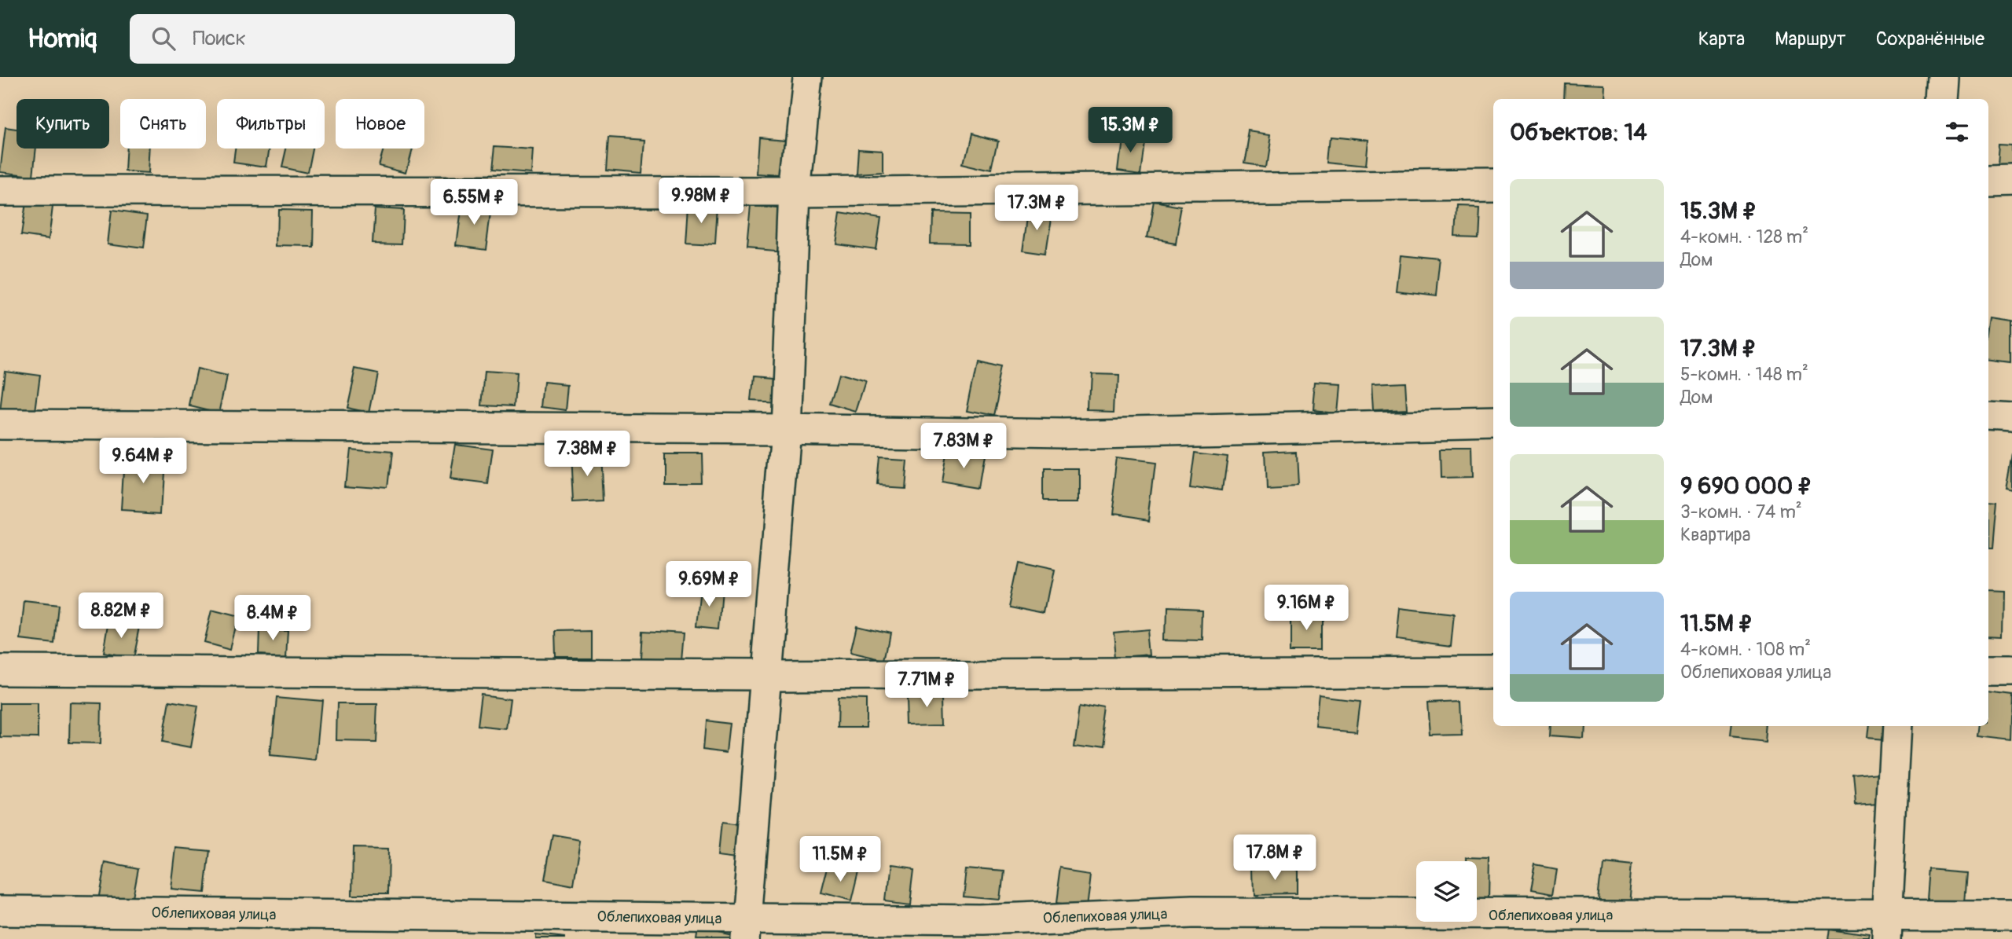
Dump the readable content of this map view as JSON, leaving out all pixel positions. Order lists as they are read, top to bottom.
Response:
{
  "streets": {
    "street": ["Облепиховая улица"]
  },
  "page": {
    "header": "Homiq",
    "search": "Поиск",
    "nav": ["Карта", "Маршрут", "Сохранённые"],
    "chip": [
      "Купить",
      "Снять",
      "Фильтры",
      "Новое"
    ],
    "heading": "Объектов: 14",
    "price": [
      "15.3M ₽",
      "9.98M ₽",
      "6.55M ₽",
      "17.3M ₽",
      "7.83M ₽",
      "7.38M ₽",
      "9.64M ₽",
      "9.69M ₽",
      "9.16M ₽",
      "8.82M ₽",
      "8.4M ₽",
      "7.71M ₽",
      "17.8M ₽",
      "11.5M ₽"
    ],
    "list": [
      {
        "name": "15.3M ₽",
        "note": "4-комн. · 128 m² · Дом"
      },
      {
        "name": "17.3M ₽",
        "note": "5-комн. · 148 m² · Дом"
      },
      {
        "name": "9 690 000 ₽",
        "note": "3-комн. · 74 m² · Квартира"
      },
      {
        "name": "11.5M ₽",
        "note": "4-комн. · 108 m² · Облепиховая улица"
      }
    ]
  }
}
